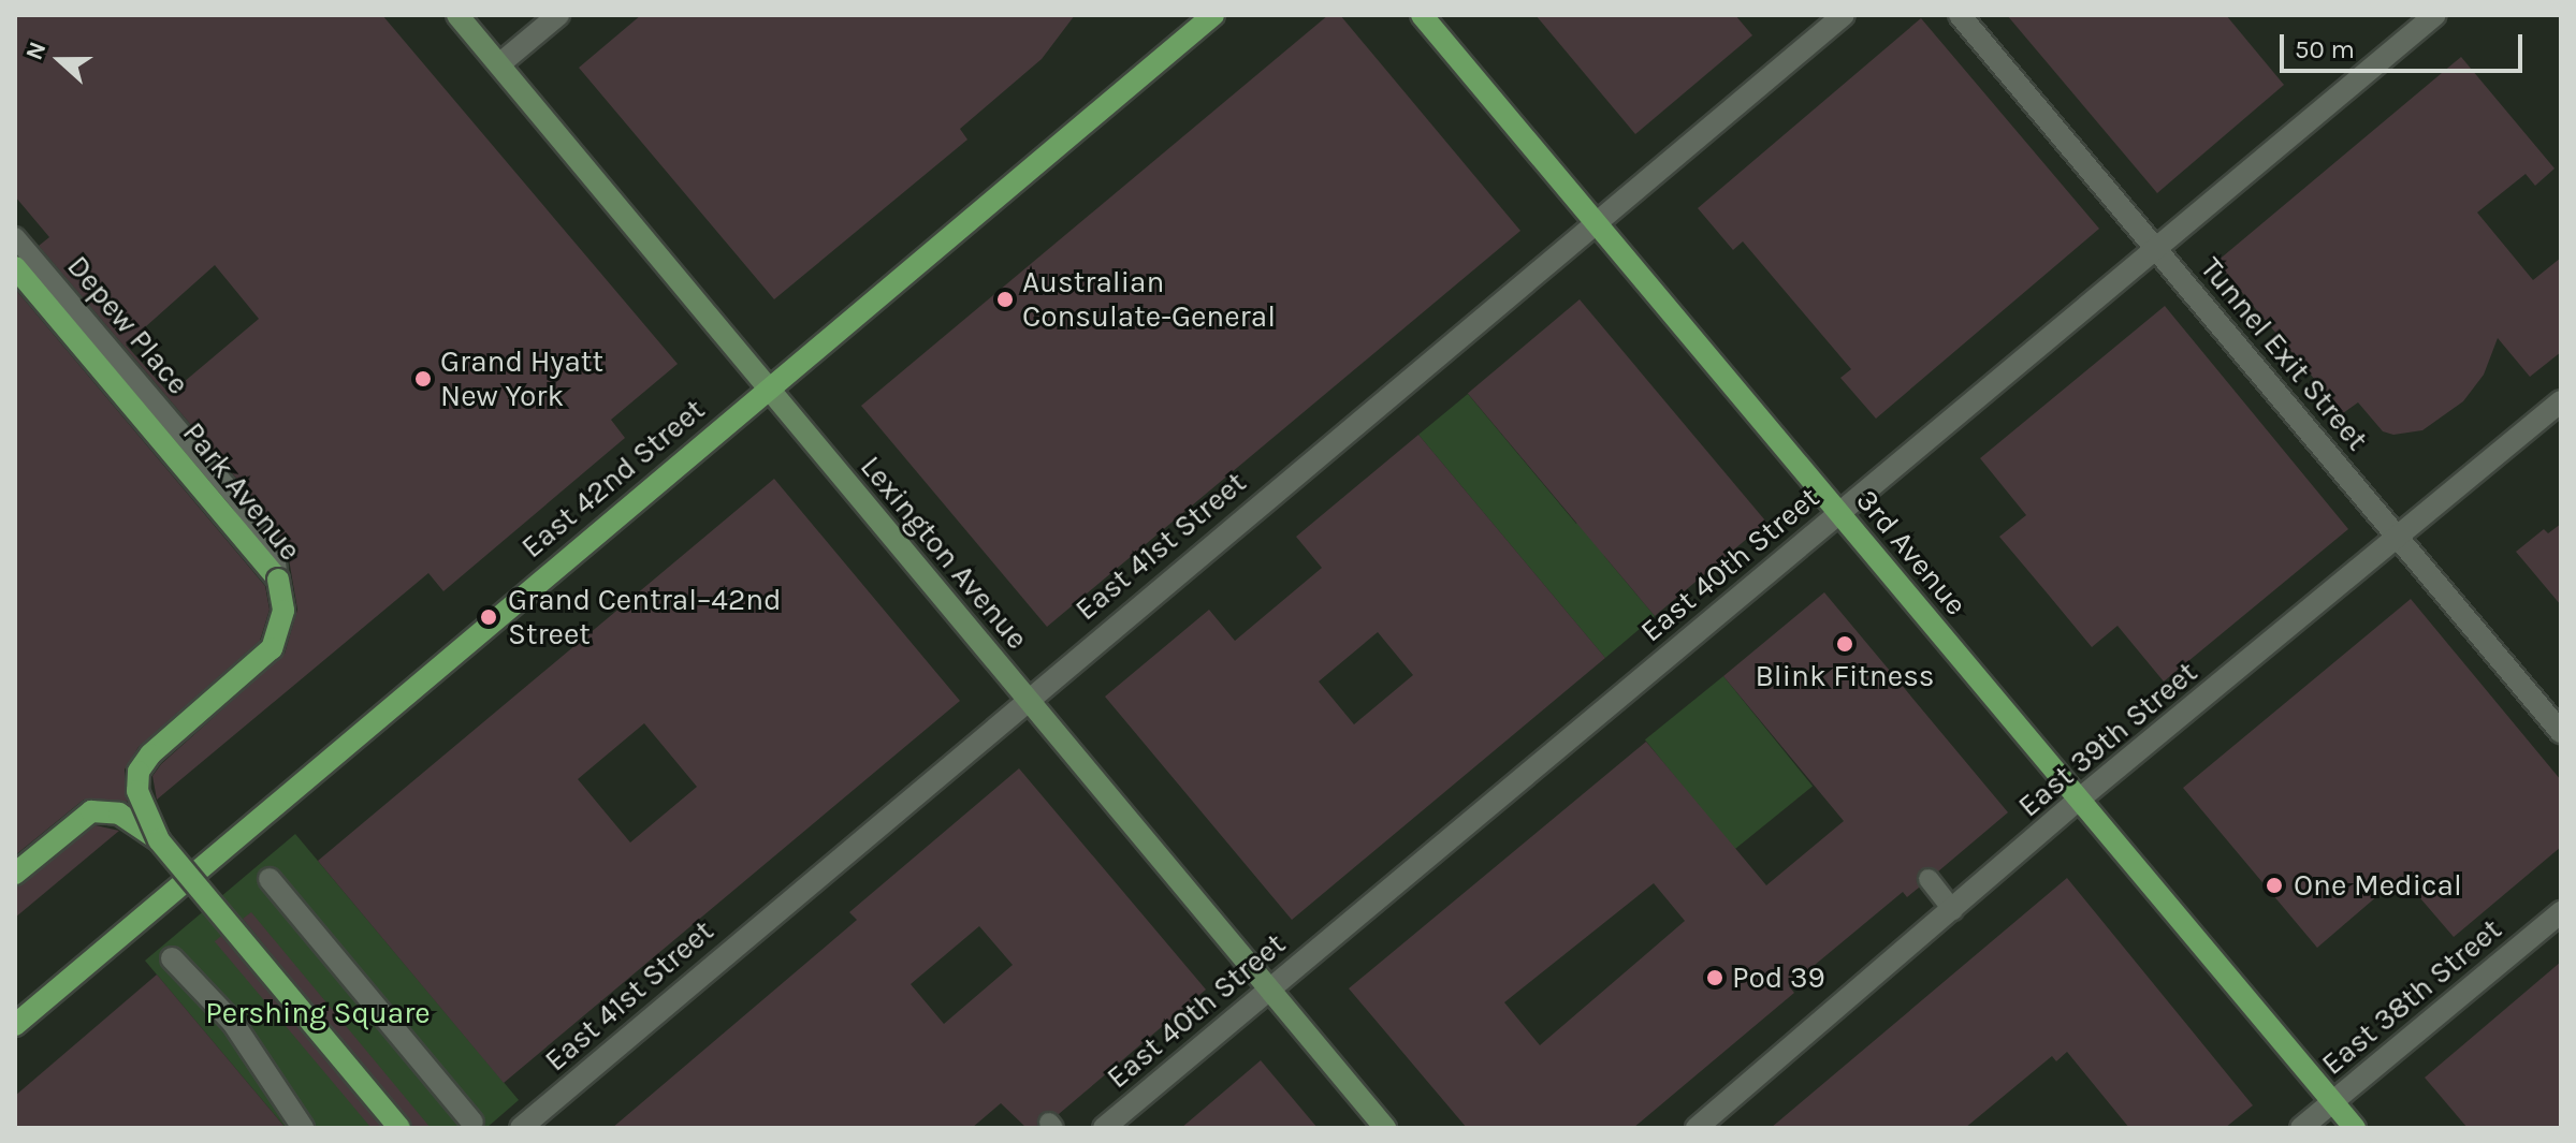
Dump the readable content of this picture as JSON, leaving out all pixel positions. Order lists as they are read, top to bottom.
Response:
{
  "streets": {
    "main road": [
      "East 42nd Street",
      "Park Avenue",
      "Lexington Avenue",
      "3rd Avenue"
    ],
    "street": [
      "Tunnel Exit Street",
      "East 41st Street",
      "East 40th Street",
      "East 39th Street",
      "East 38th Street"
    ],
    "lane": ["Depew Place"]
  },
  "crossings": [
    ["Depew Place", "Park Avenue"],
    ["Tunnel Exit Street", "East 40th Street"],
    ["Tunnel Exit Street", "East 39th Street"],
    ["East 42nd Street", "Lexington Avenue"],
    ["East 41st Street", "Lexington Avenue"],
    ["East 41st Street", "3rd Avenue"],
    ["Lexington Avenue", "East 40th Street"],
    ["3rd Avenue", "East 40th Street"],
    ["3rd Avenue", "East 39th Street"],
    ["3rd Avenue", "East 38th Street"]
  ],
  "parks": ["Pershing Square"],
  "places": [
    "Australian Consulate-General",
    "Grand Hyatt New York",
    "Grand Central–42nd Street",
    "Blink Fitness",
    "One Medical",
    "Pod 39"
  ],
  "scale_bar": "50 m",
  "north": "left"
}
